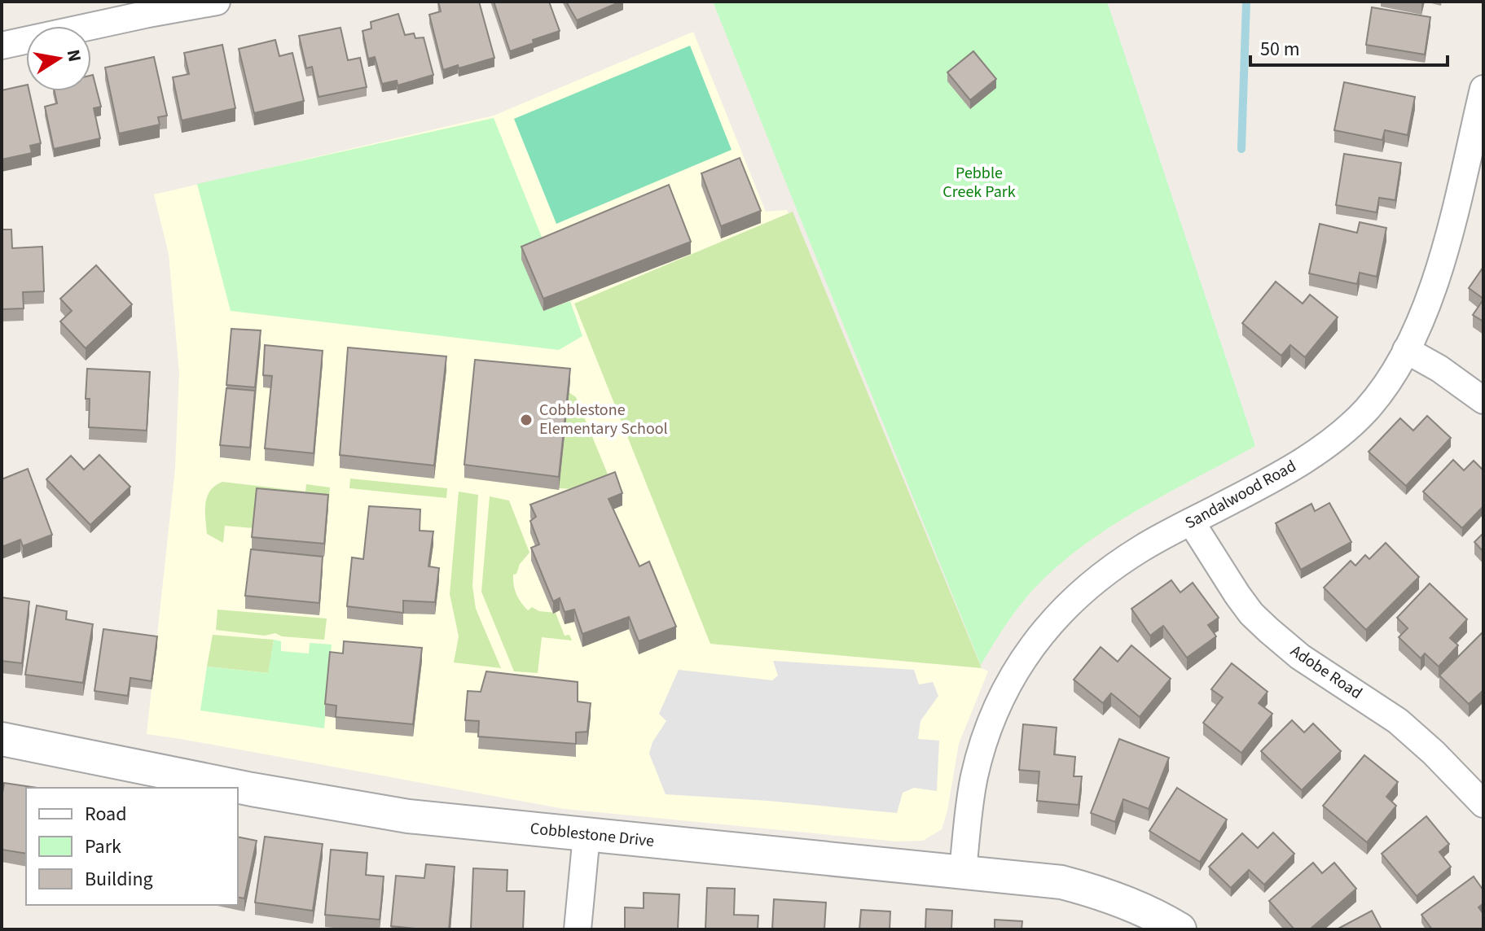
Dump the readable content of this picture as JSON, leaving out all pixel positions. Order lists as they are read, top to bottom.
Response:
{
  "streets": {
    "street": ["Sandalwood Road", "Adobe Road", "Cobblestone Drive"]
  },
  "crossings": [
    ["Sandalwood Road", "Adobe Road"],
    ["Sandalwood Road", "Cobblestone Drive"]
  ],
  "parks": ["Pebble Creek Park"],
  "places": ["Cobblestone Elementary School"],
  "legend": ["Road", "Park", "Building"],
  "scale_bar": "50 m",
  "north": "right"
}
